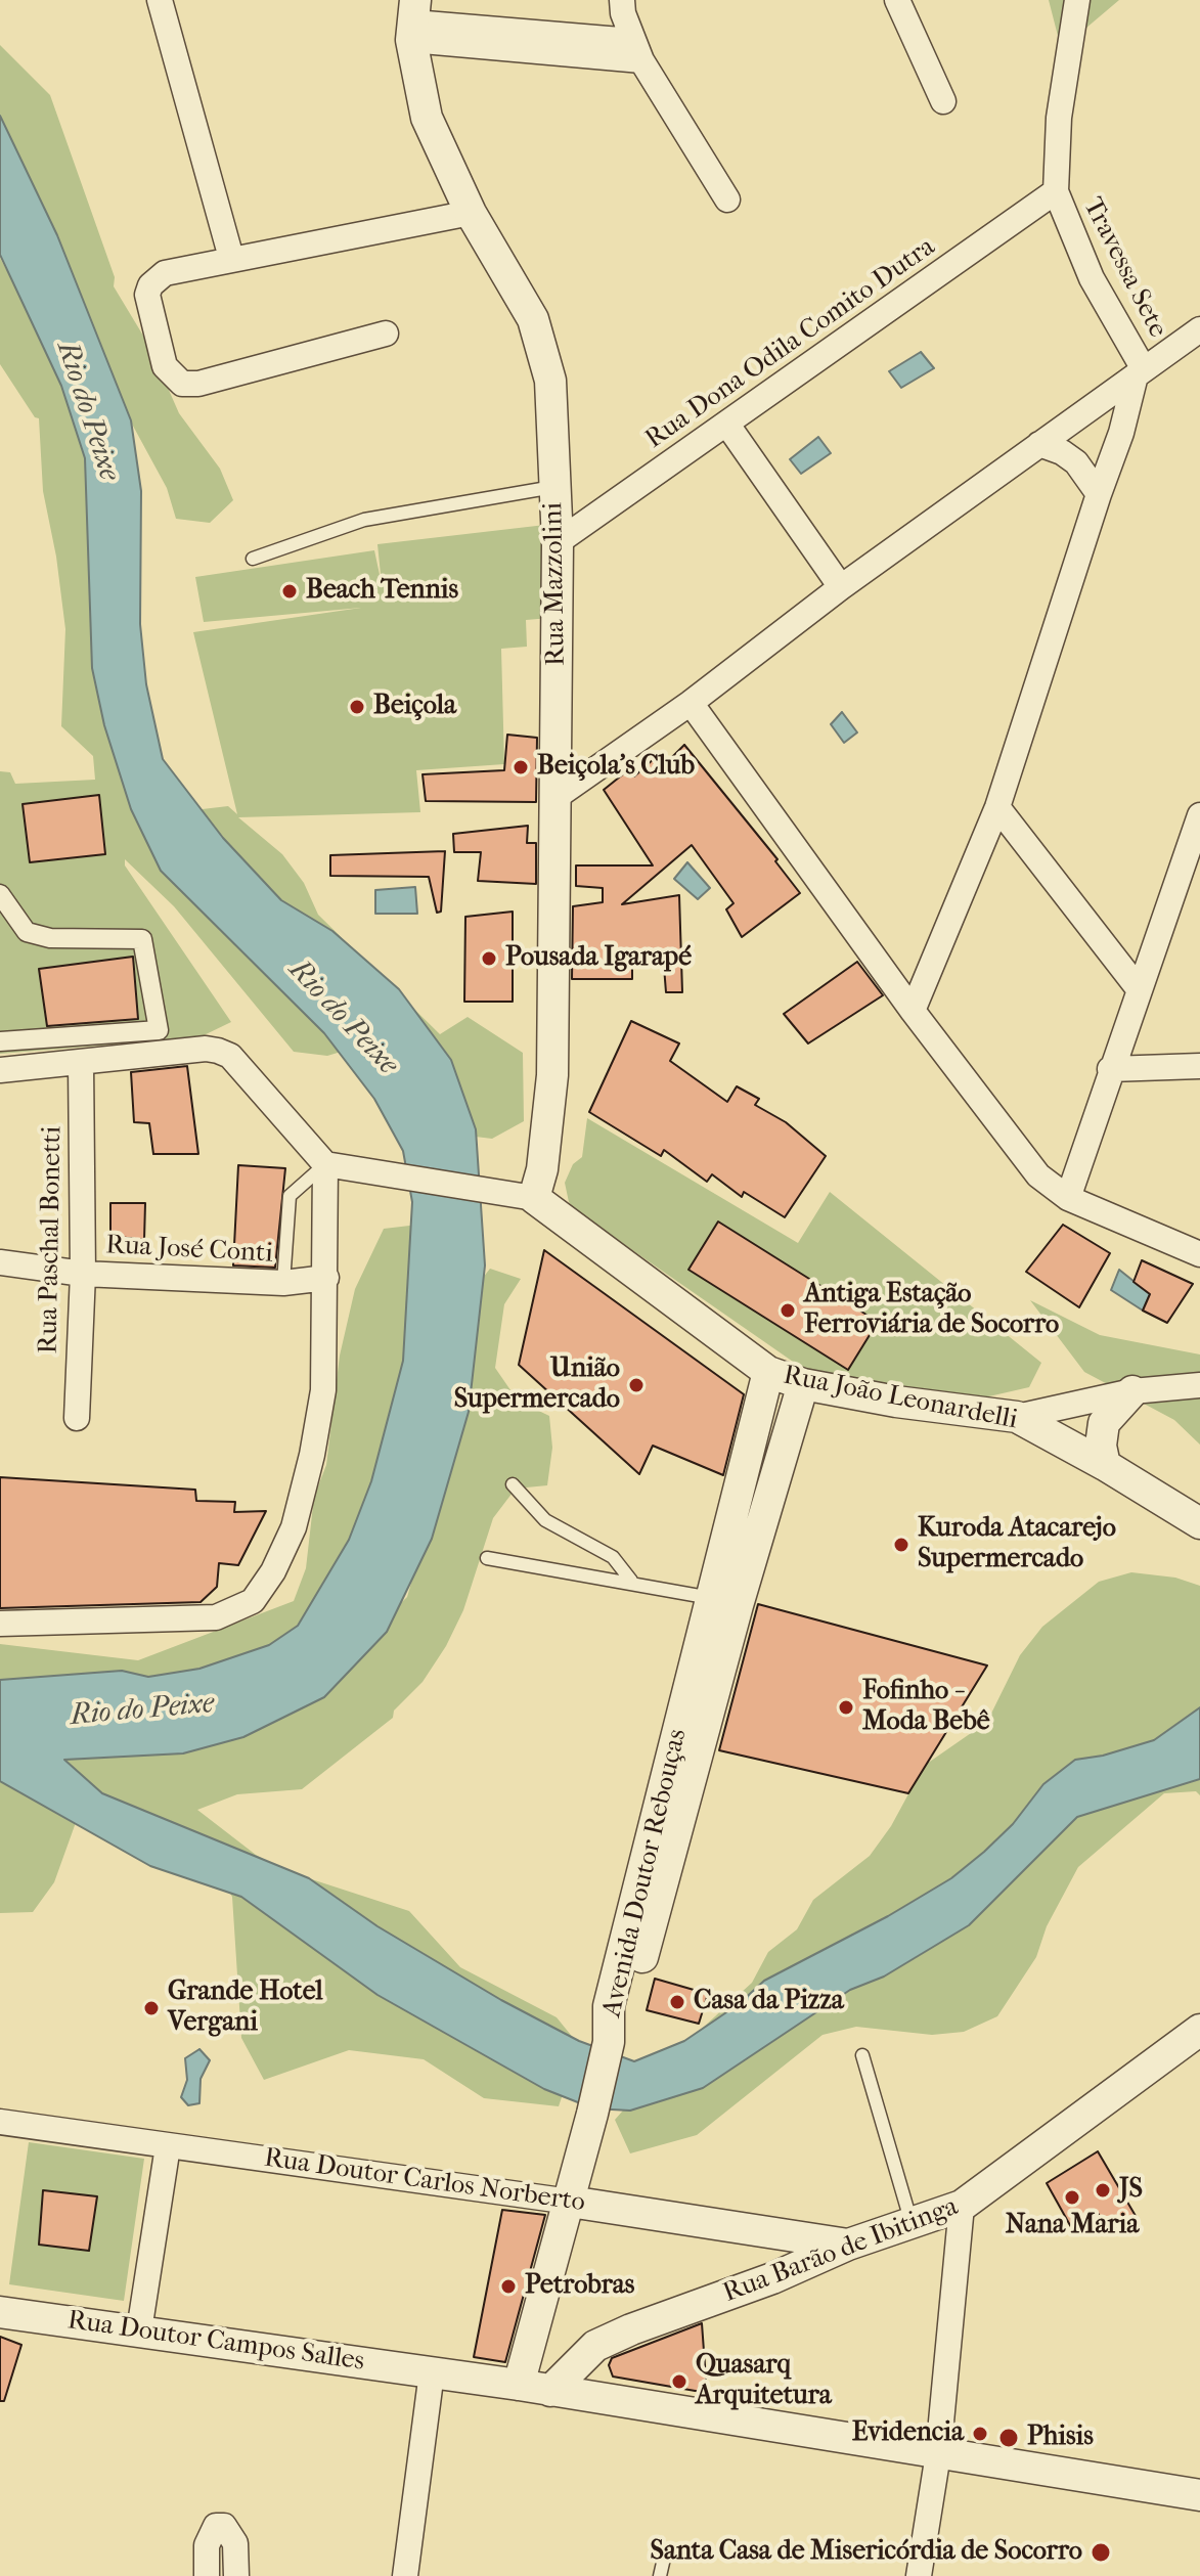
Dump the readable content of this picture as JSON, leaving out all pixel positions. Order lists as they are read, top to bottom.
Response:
{
  "streets": {
    "street": [
      "Travessa Sete",
      "Rua Dona Odila Comito Dutra",
      "Rua Mazzolini",
      "Rua Paschal Bonetti",
      "Rua José Conti",
      "Rua João Leonardelli",
      "Avenida Doutor Rebouças",
      "Rua Doutor Carlos Norberto",
      "Rua Barão de Ibitinga",
      "Rua Doutor Campos Salles"
    ]
  },
  "crossings": [
    ["Travessa Sete", "Rua Dona Odila Comito Dutra"],
    ["Rua Dona Odila Comito Dutra", "Rua Mazzolini"],
    ["Rua Mazzolini", "Rua João Leonardelli"],
    ["Rua Paschal Bonetti", "Rua José Conti"],
    ["Rua João Leonardelli", "Avenida Doutor Rebouças"],
    ["Avenida Doutor Rebouças", "Rua Doutor Carlos Norberto"],
    ["Rua Doutor Carlos Norberto", "Rua Barão de Ibitinga"]
  ],
  "water": ["Rio do Peixe"],
  "places": [
    "Beach Tennis",
    "Beiçola",
    "Beiçola's Club",
    "Pousada Igarapé",
    "Antiga Estação Ferroviária de Socorro",
    "União Supermercado",
    "Kuroda Atacarejo Supermercado",
    "Fofinho - Moda Bebê",
    "Casa da Pizza",
    "Grande Hotel Vergani",
    "JS",
    "Nana Maria",
    "Petrobras",
    "Quasarq Arquitetura",
    "Evidencia",
    "Phisis",
    "Santa Casa de Misericórdia de Socorro"
  ]
}
